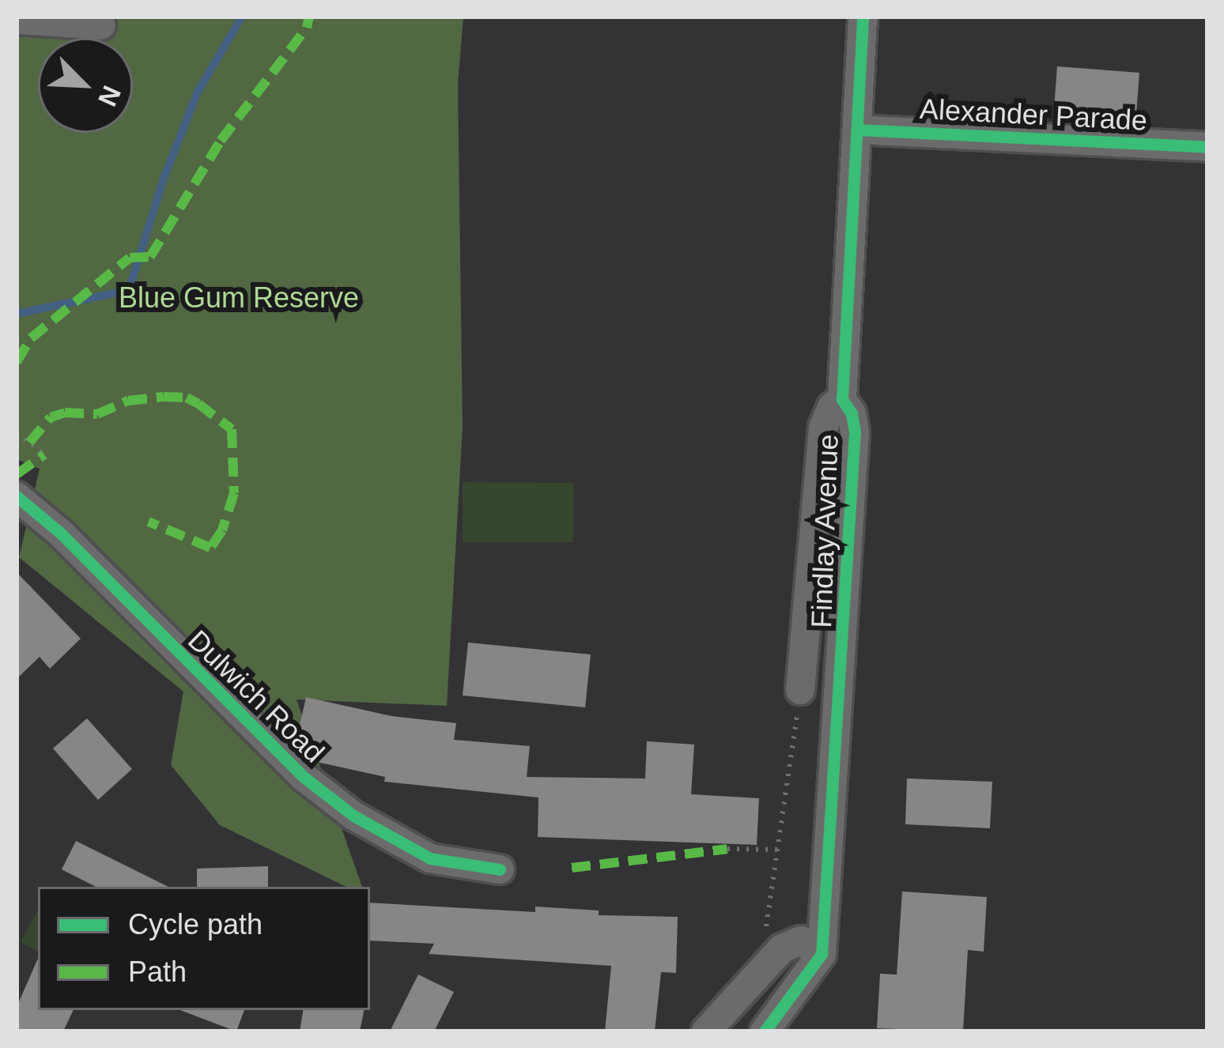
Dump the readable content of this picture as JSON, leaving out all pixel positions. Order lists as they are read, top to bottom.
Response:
{
  "streets": {
    "street": ["Alexander Parade", "Findlay Avenue", "Dulwich Road"]
  },
  "crossings": [
    ["Alexander Parade", "Findlay Avenue"]
  ],
  "parks": ["Blue Gum Reserve"],
  "legend": ["Cycle path", "Path"],
  "north": "bottom right"
}
